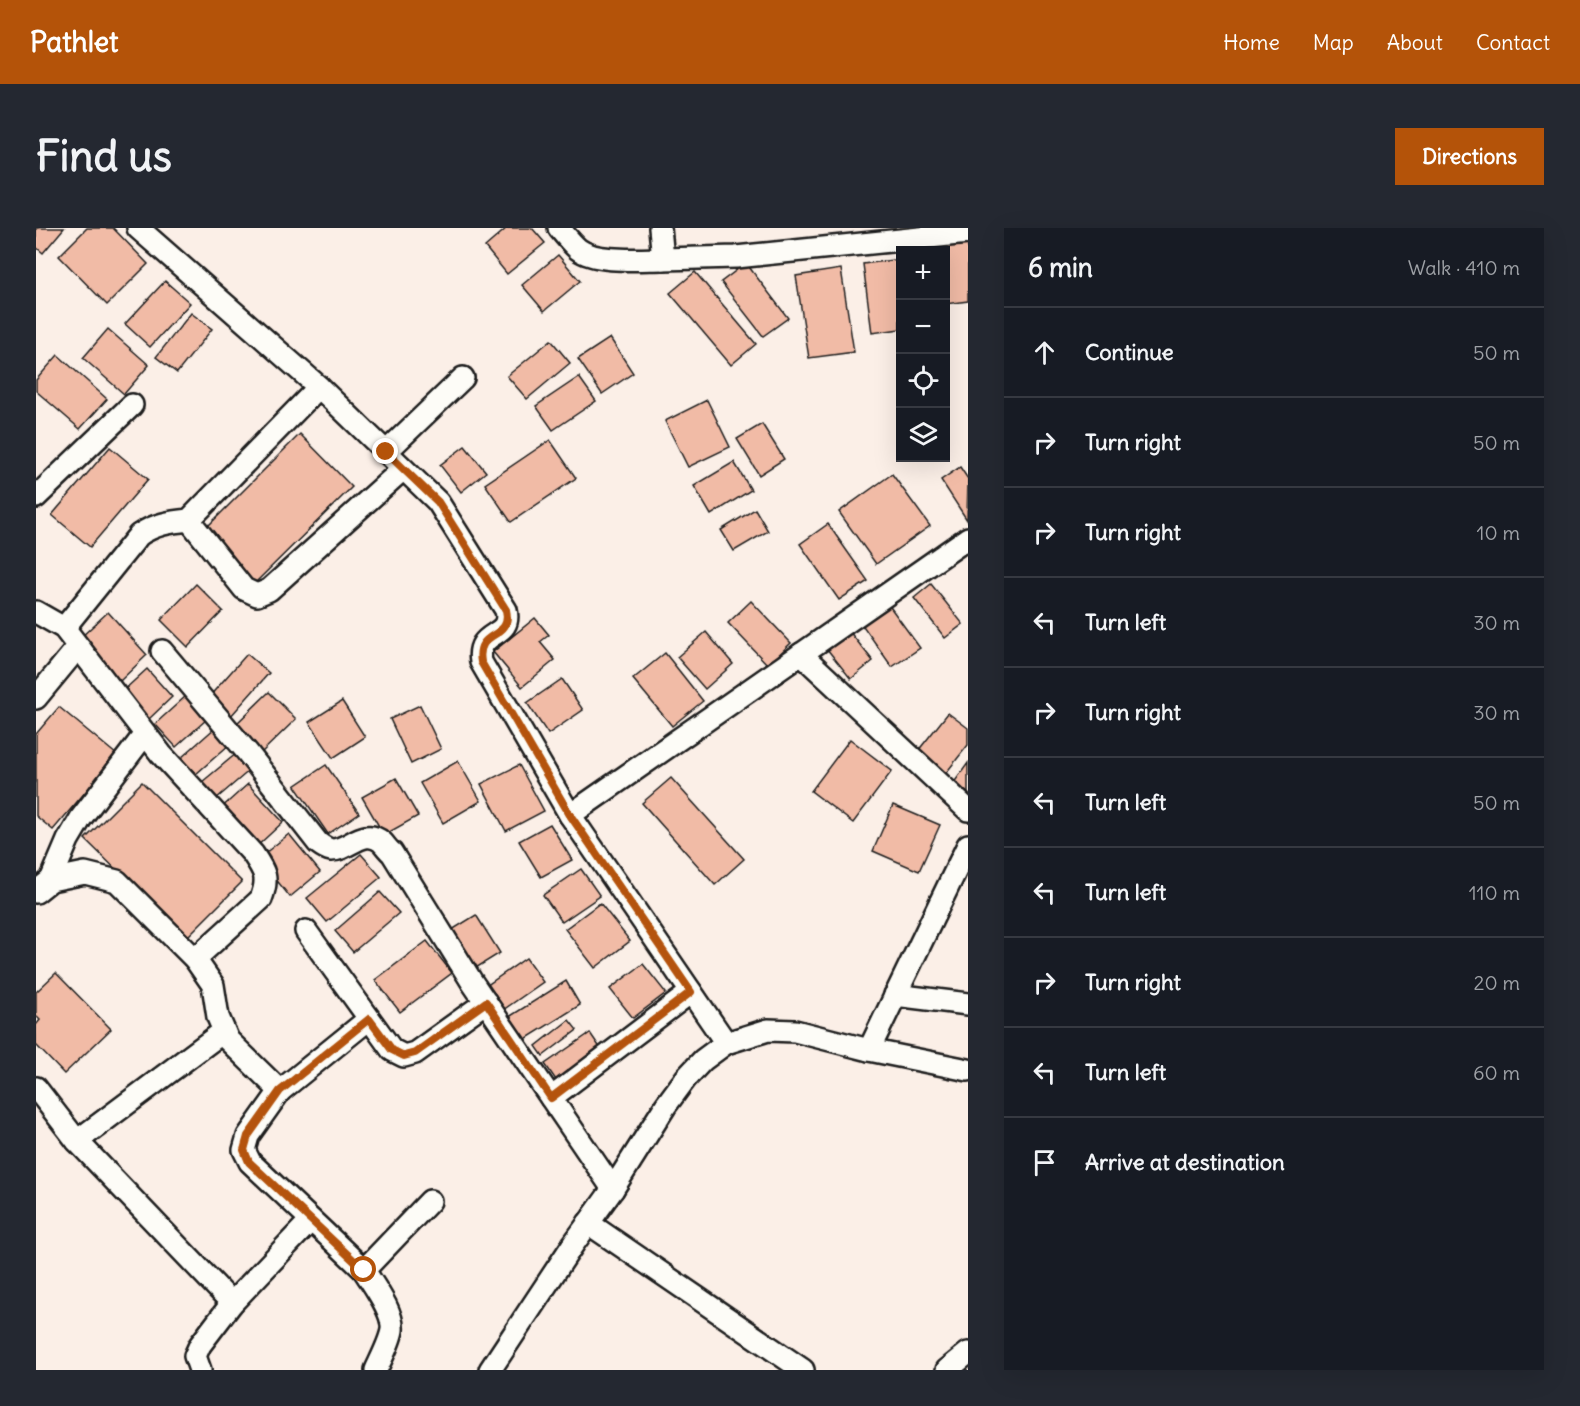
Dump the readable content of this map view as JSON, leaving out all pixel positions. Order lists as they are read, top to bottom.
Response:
{
  "page": {
    "header": "Pathlet",
    "nav": [
      "Home",
      "Map",
      "About",
      "Contact"
    ],
    "buttons": "Directions",
    "title": "Find us",
    "heading": ["6 min", "Walk · 410 m"],
    "map_buttons": ["+", "−"],
    "list": [
      ["Continue", "50 m"],
      ["Turn right", "50 m"],
      ["Turn right", "10 m"],
      ["Turn left", "30 m"],
      ["Turn right", "30 m"],
      ["Turn left", "50 m"],
      ["Turn left", "110 m"],
      ["Turn right", "20 m"],
      ["Turn left", "60 m"],
      "Arrive at destination"
    ]
  }
}
